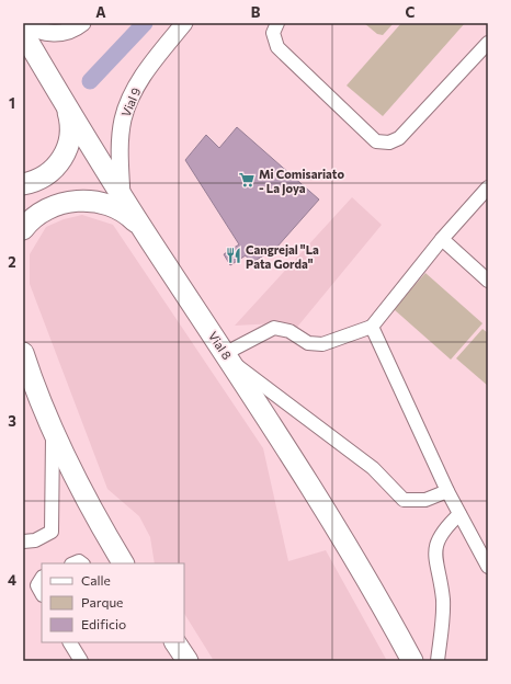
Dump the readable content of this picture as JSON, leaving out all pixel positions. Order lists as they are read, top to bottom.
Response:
{
  "streets": {
    "main road": ["Vial 8"],
    "street": ["Vial 9"]
  },
  "crossings": [
    ["Vial 9", "Vial 8"]
  ],
  "places": {
    "supermarket": ["Mi Comisariato - La Joya"],
    "restaurant": ["Cangrejal \"La Pata Gorda\""]
  },
  "legend": ["Calle", "Parque", "Edificio"],
  "grid": {
    "columns": ["A", "B", "C"],
    "rows": [
      "1",
      "2",
      "3",
      "4"
    ]
  }
}
